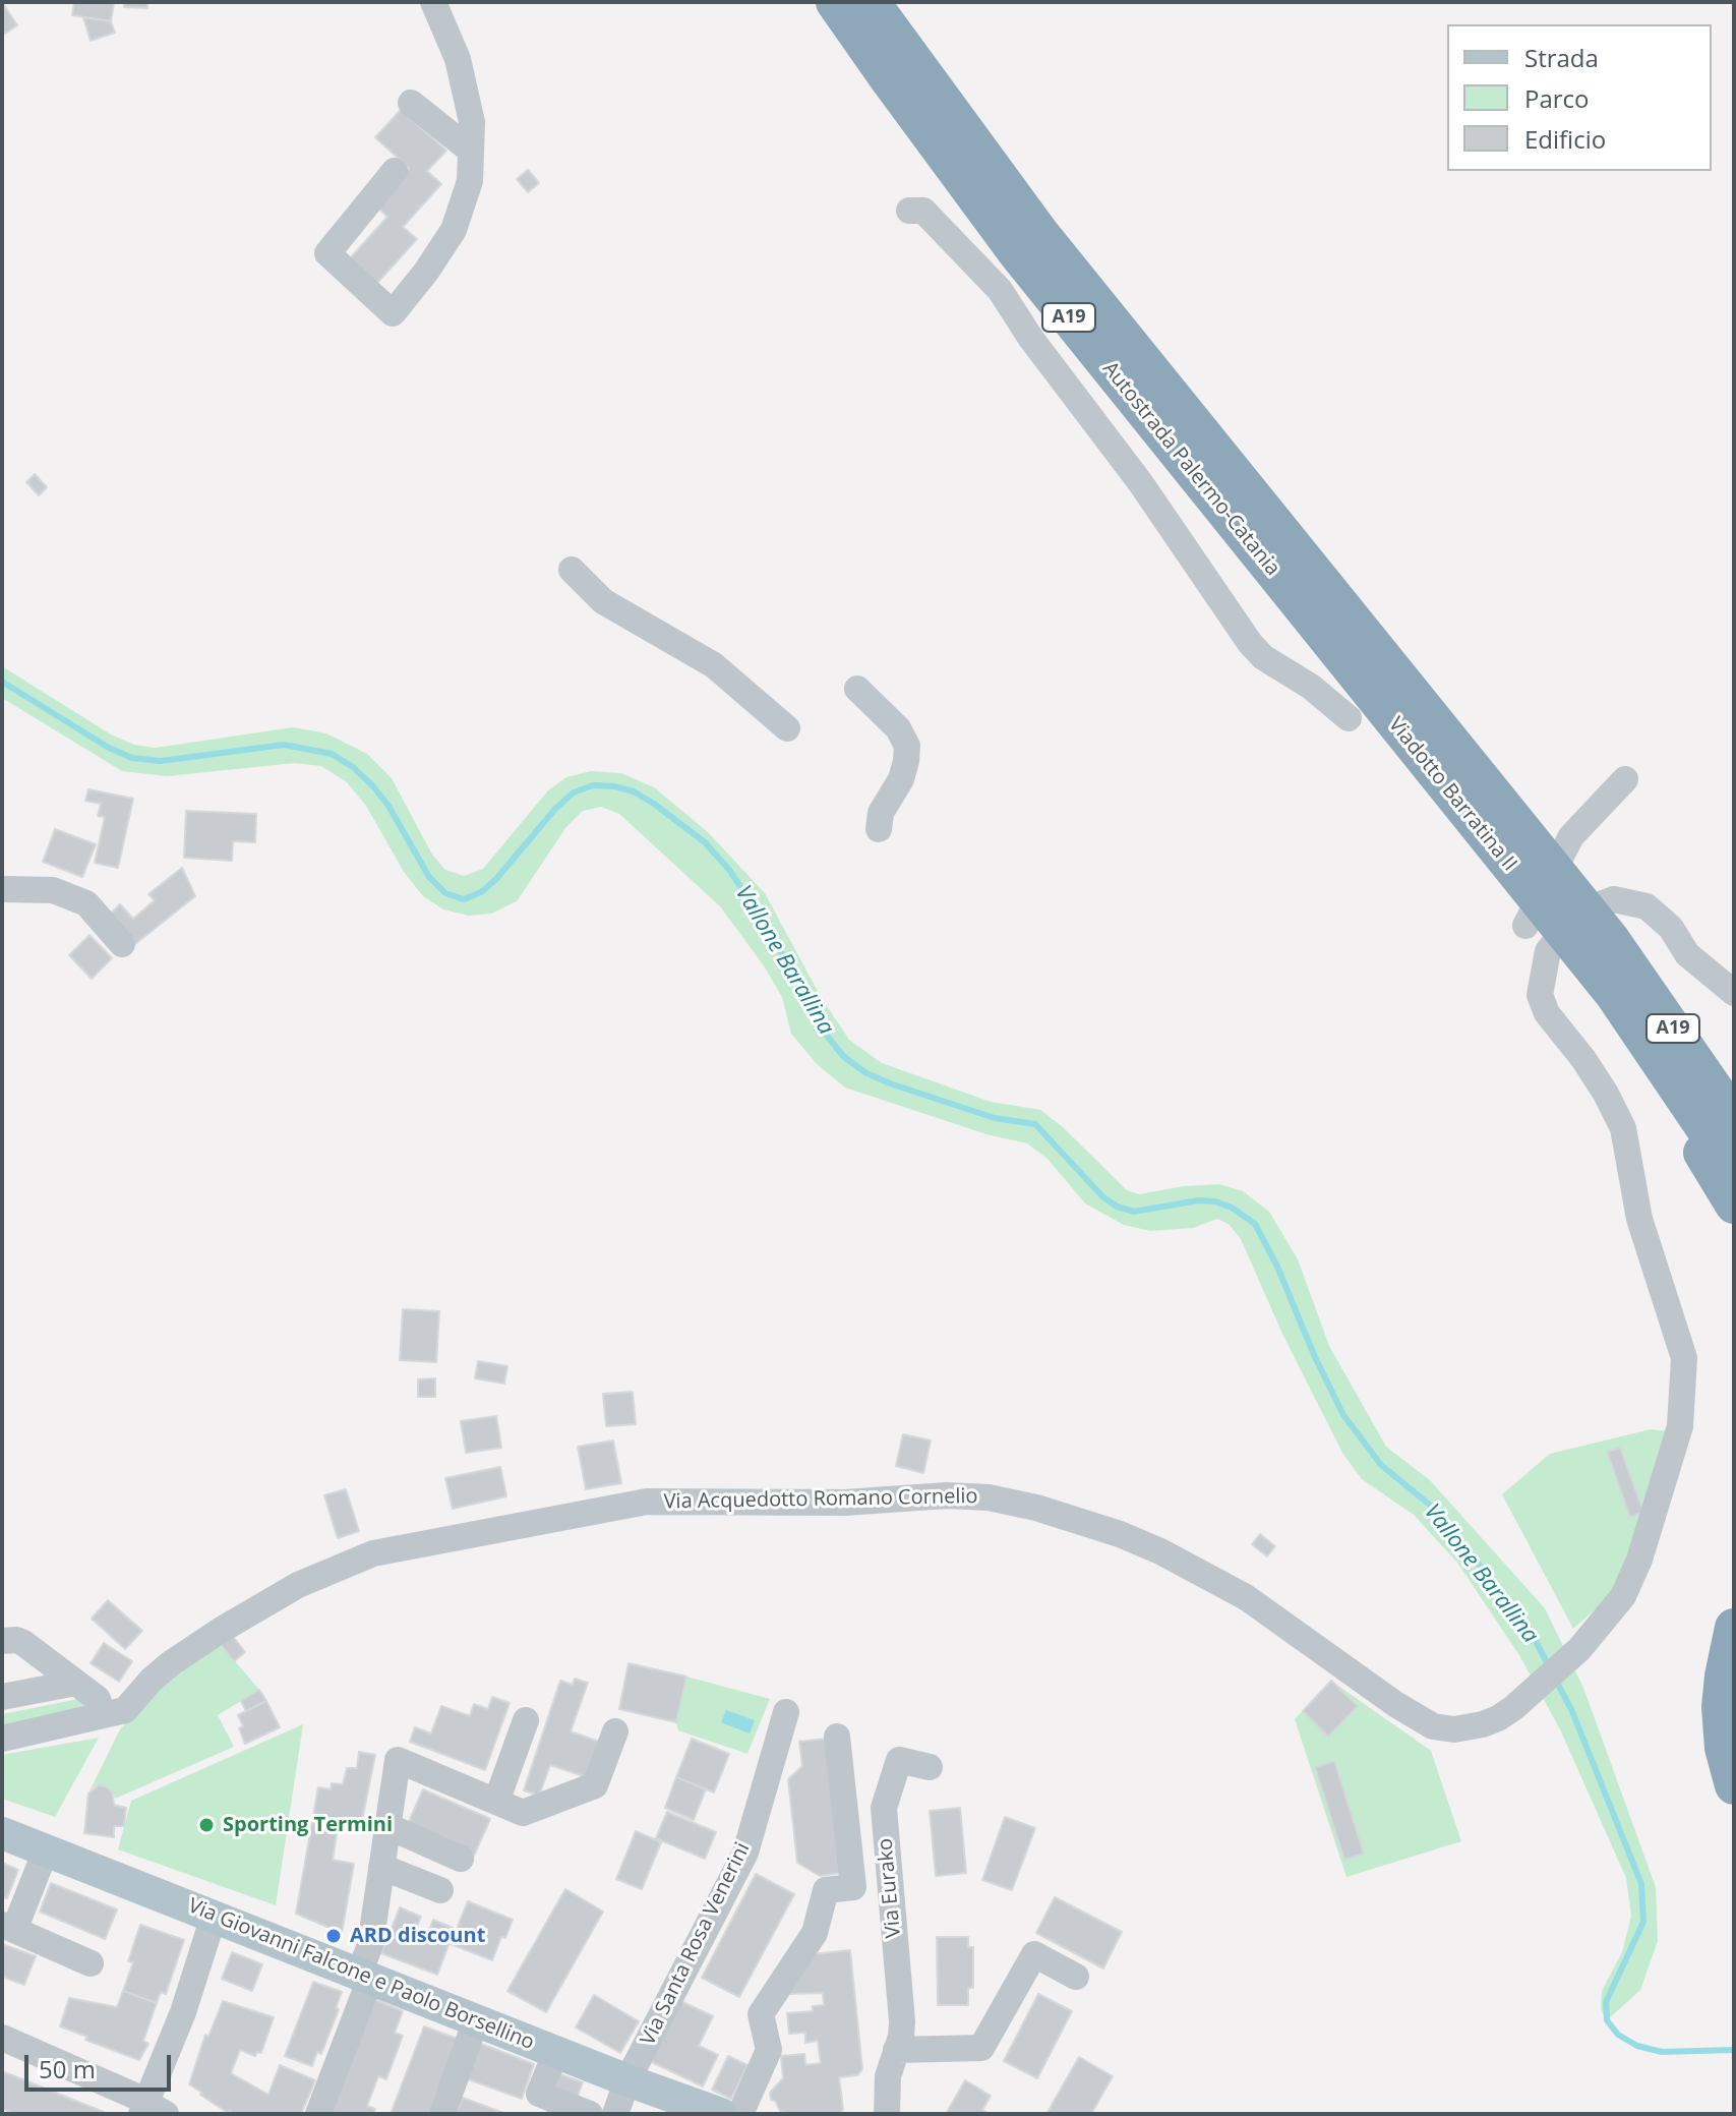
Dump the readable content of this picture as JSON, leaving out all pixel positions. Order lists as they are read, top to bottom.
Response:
{
  "streets": {
    "highway": ["A19", "Autostrada Palermo-Catania", "Viadotto Barratina II"],
    "main road": ["Via Giovanni Falcone e Paolo Borsellino"],
    "street": ["Via Acquedotto Romano Cornelio", "Via Eurako", "Via Santa Rosa Venerini"]
  },
  "crossings": [
    ["A19", "Viadotto Barratina II"],
    ["Autostrada Palermo-Catania", "Viadotto Barratina II"],
    ["Via Santa Rosa Venerini", "Via Giovanni Falcone e Paolo Borsellino"]
  ],
  "water": ["Vallone Barallina"],
  "places": ["Sporting Termini", "ARD discount"],
  "legend": ["Strada", "Parco", "Edificio"],
  "scale_bar": "50 m"
}
